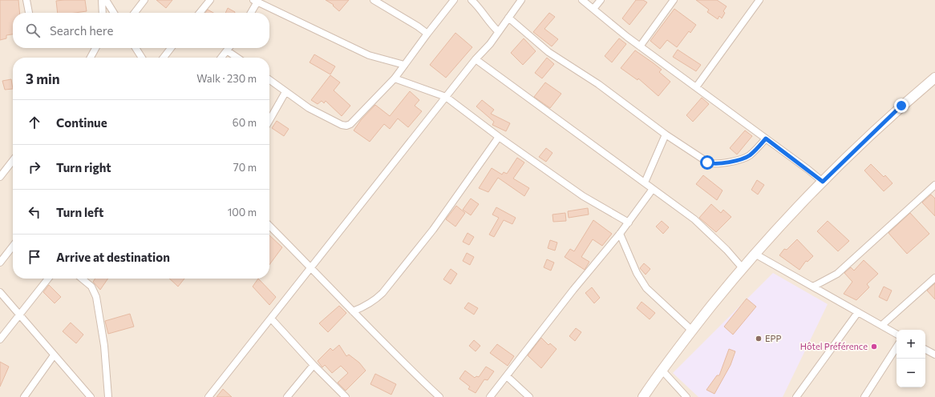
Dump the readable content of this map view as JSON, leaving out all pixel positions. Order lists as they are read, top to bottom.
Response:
{
  "places": ["EPP", "Hôtel Préférence"],
  "page": {
    "search": "Search here",
    "heading": ["3 min", "Walk · 230 m"],
    "list": [
      ["Continue", "60 m"],
      ["Turn right", "70 m"],
      ["Turn left", "100 m"],
      "Arrive at destination"
    ],
    "map_buttons": ["+", "−"]
  }
}
